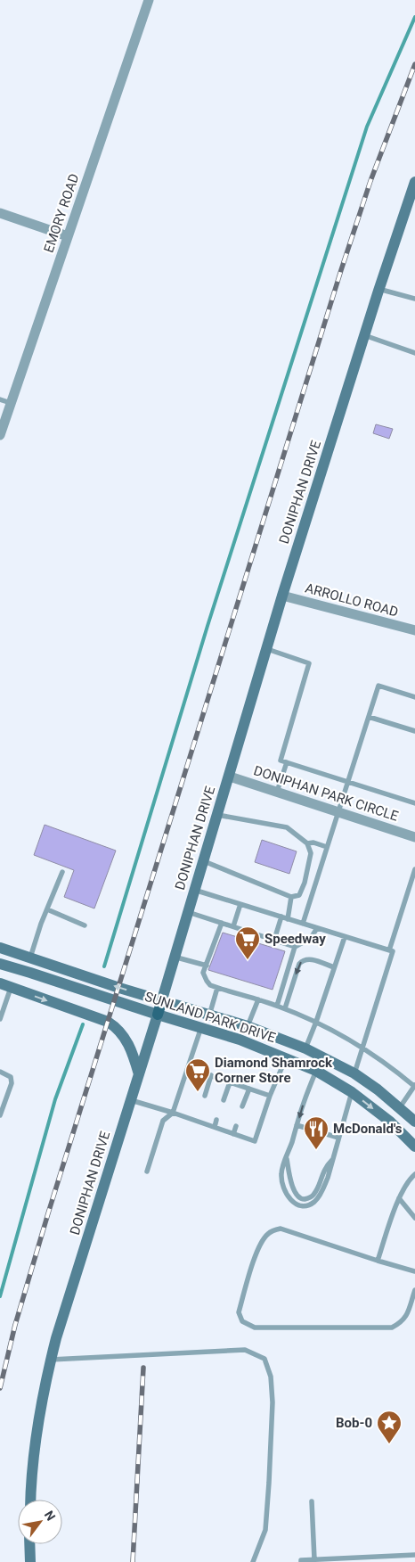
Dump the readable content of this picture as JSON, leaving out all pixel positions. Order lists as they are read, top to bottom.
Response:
{
  "streets": {
    "main road": ["DONIPHAN DRIVE", "SUNLAND PARK DRIVE"],
    "street": ["EMORY ROAD", "ARROLLO ROAD", "DONIPHAN PARK CIRCLE"]
  },
  "crossings": [
    ["DONIPHAN DRIVE", "ARROLLO ROAD"],
    ["DONIPHAN DRIVE", "DONIPHAN PARK CIRCLE"],
    ["DONIPHAN DRIVE", "SUNLAND PARK DRIVE"]
  ],
  "places": {
    "supermarket": ["Speedway", "Diamond Shamrock Corner Store"],
    "restaurant": ["McDonald's"],
    "place": ["Bob-0"]
  },
  "north": "top right"
}
